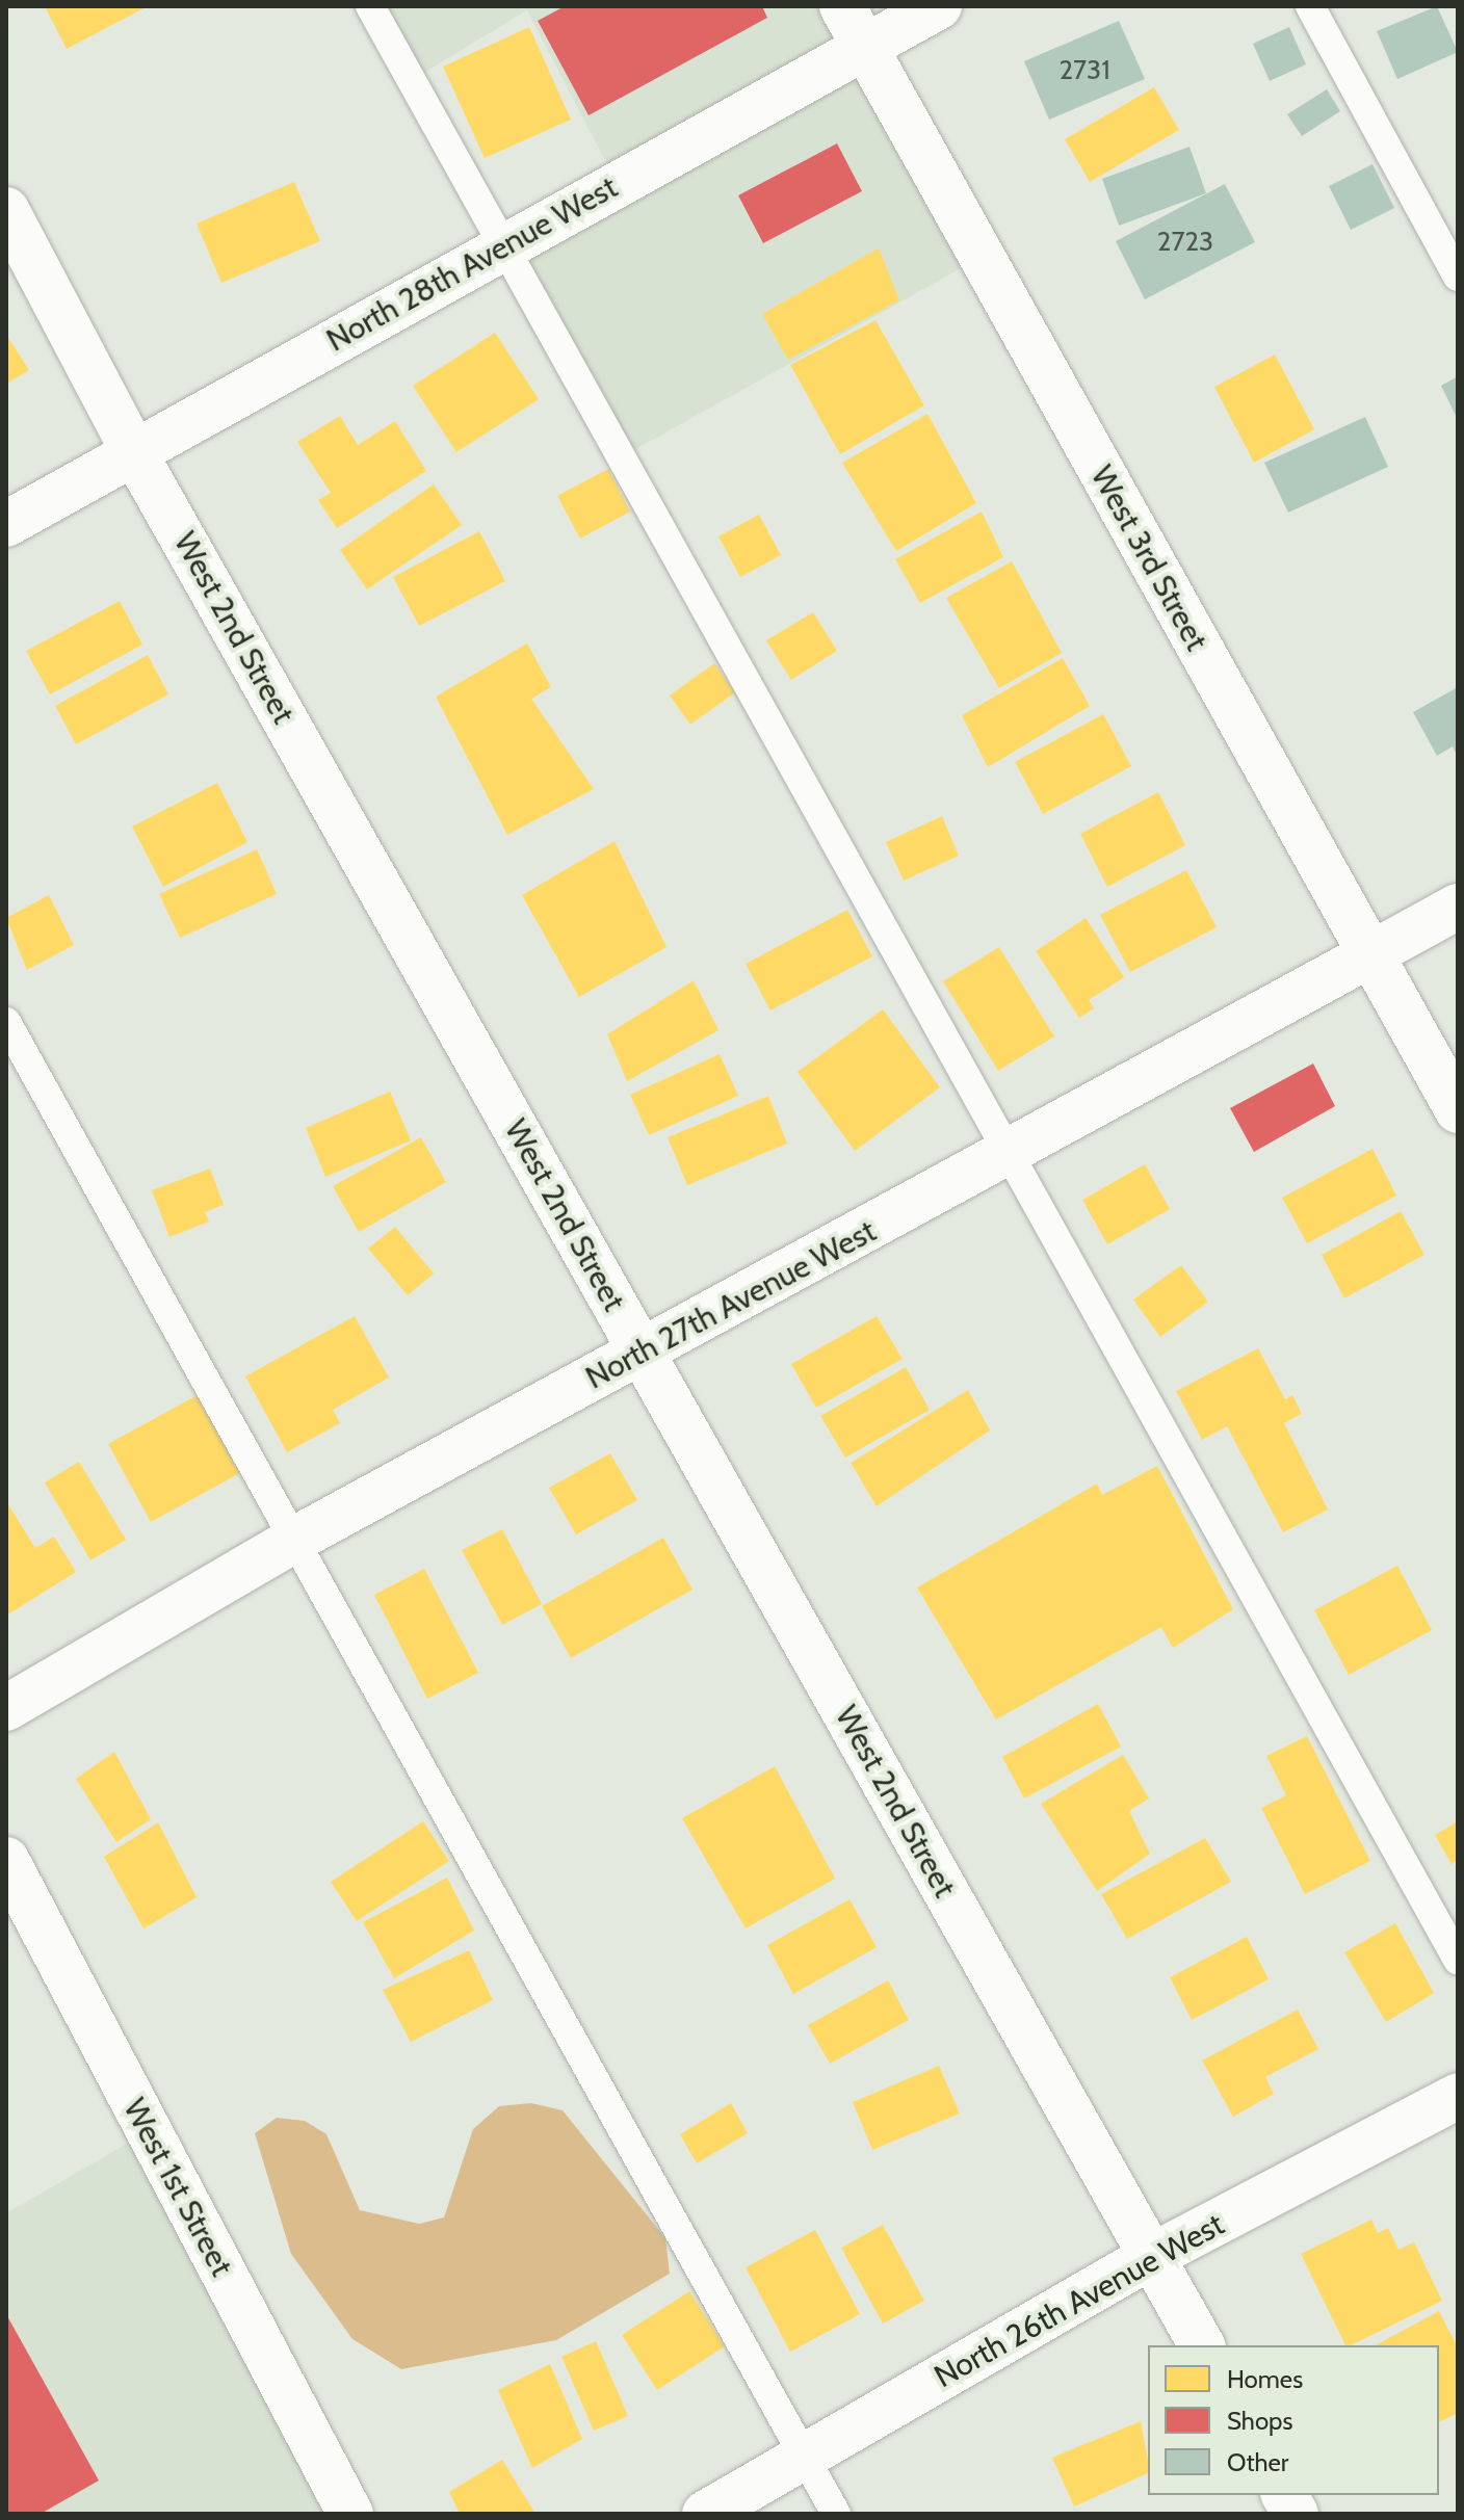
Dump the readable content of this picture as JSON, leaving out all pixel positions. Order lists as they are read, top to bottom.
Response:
{
  "streets": {
    "street": [
      "North 28th Avenue West",
      "West 3rd Street",
      "West 2nd Street",
      "North 27th Avenue West",
      "West 1st Street",
      "North 26th Avenue West"
    ]
  },
  "crossings": [
    ["North 28th Avenue West", "West 3rd Street"],
    ["North 28th Avenue West", "West 2nd Street"],
    ["West 3rd Street", "North 27th Avenue West"],
    ["West 2nd Street", "North 27th Avenue West"],
    ["West 2nd Street", "North 26th Avenue West"]
  ],
  "house_numbers": ["2731", "2723"],
  "legend": ["Homes", "Shops", "Other"]
}
